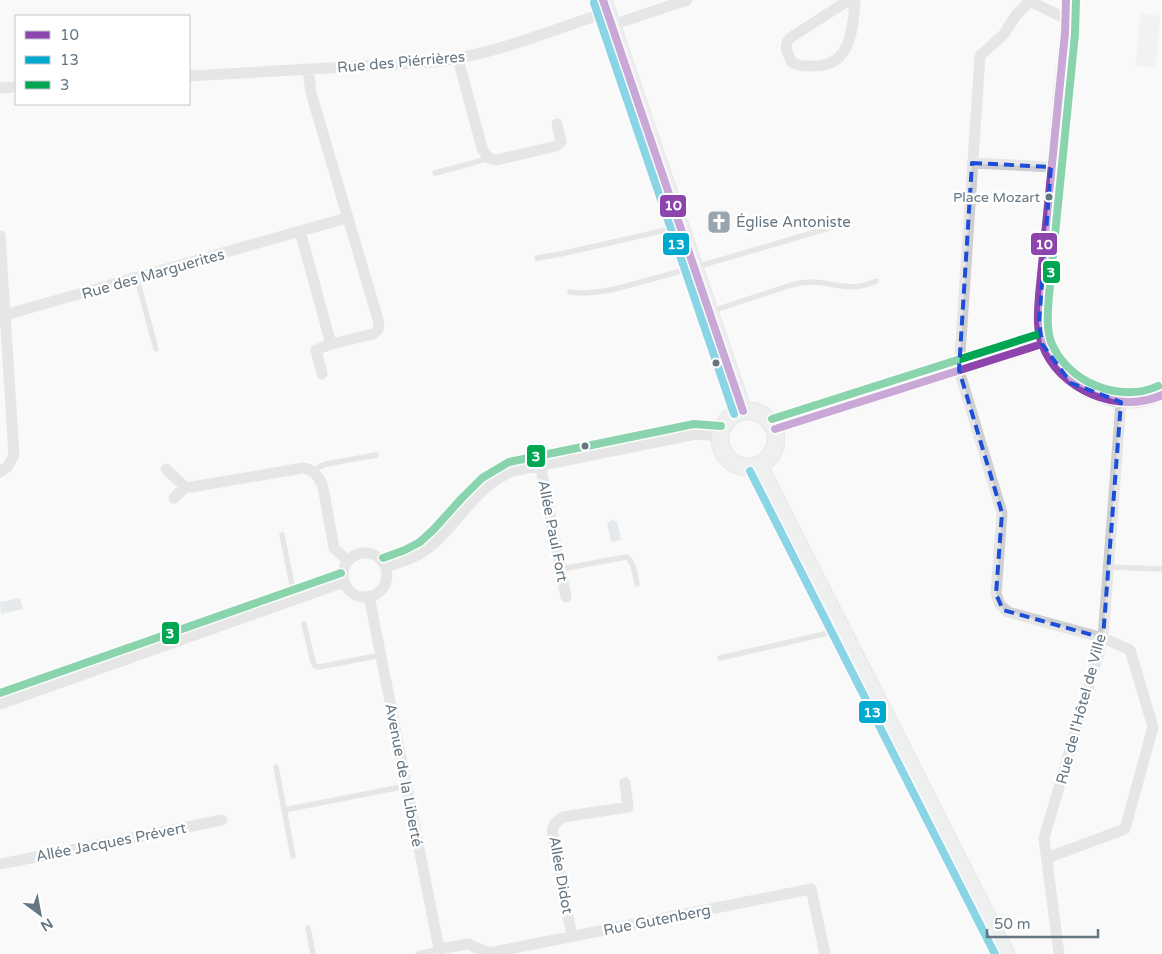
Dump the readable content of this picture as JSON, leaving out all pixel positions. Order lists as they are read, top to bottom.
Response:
{
  "streets": {
    "street": [
      "Rue des Piérrières",
      "Rue des Marguerites",
      "Allée Paul Fort",
      "Rue de l'Hôtel de Ville",
      "Avenue de la Liberté",
      "Allée Jacques Prévert",
      "Allée Didot",
      "Rue Gutenberg"
    ]
  },
  "crossings": [
    ["Avenue de la Liberté", "Rue Gutenberg"],
    ["Allée Didot", "Rue Gutenberg"]
  ],
  "places": {
    "other": ["Place Mozart"],
    "church": ["Église Antoniste"]
  },
  "lines": ["transit line 10", "transit line 3", "transit line 13"],
  "legend": ["10", "13", "3"],
  "scale_bar": "50 m",
  "north": "bottom right"
}
